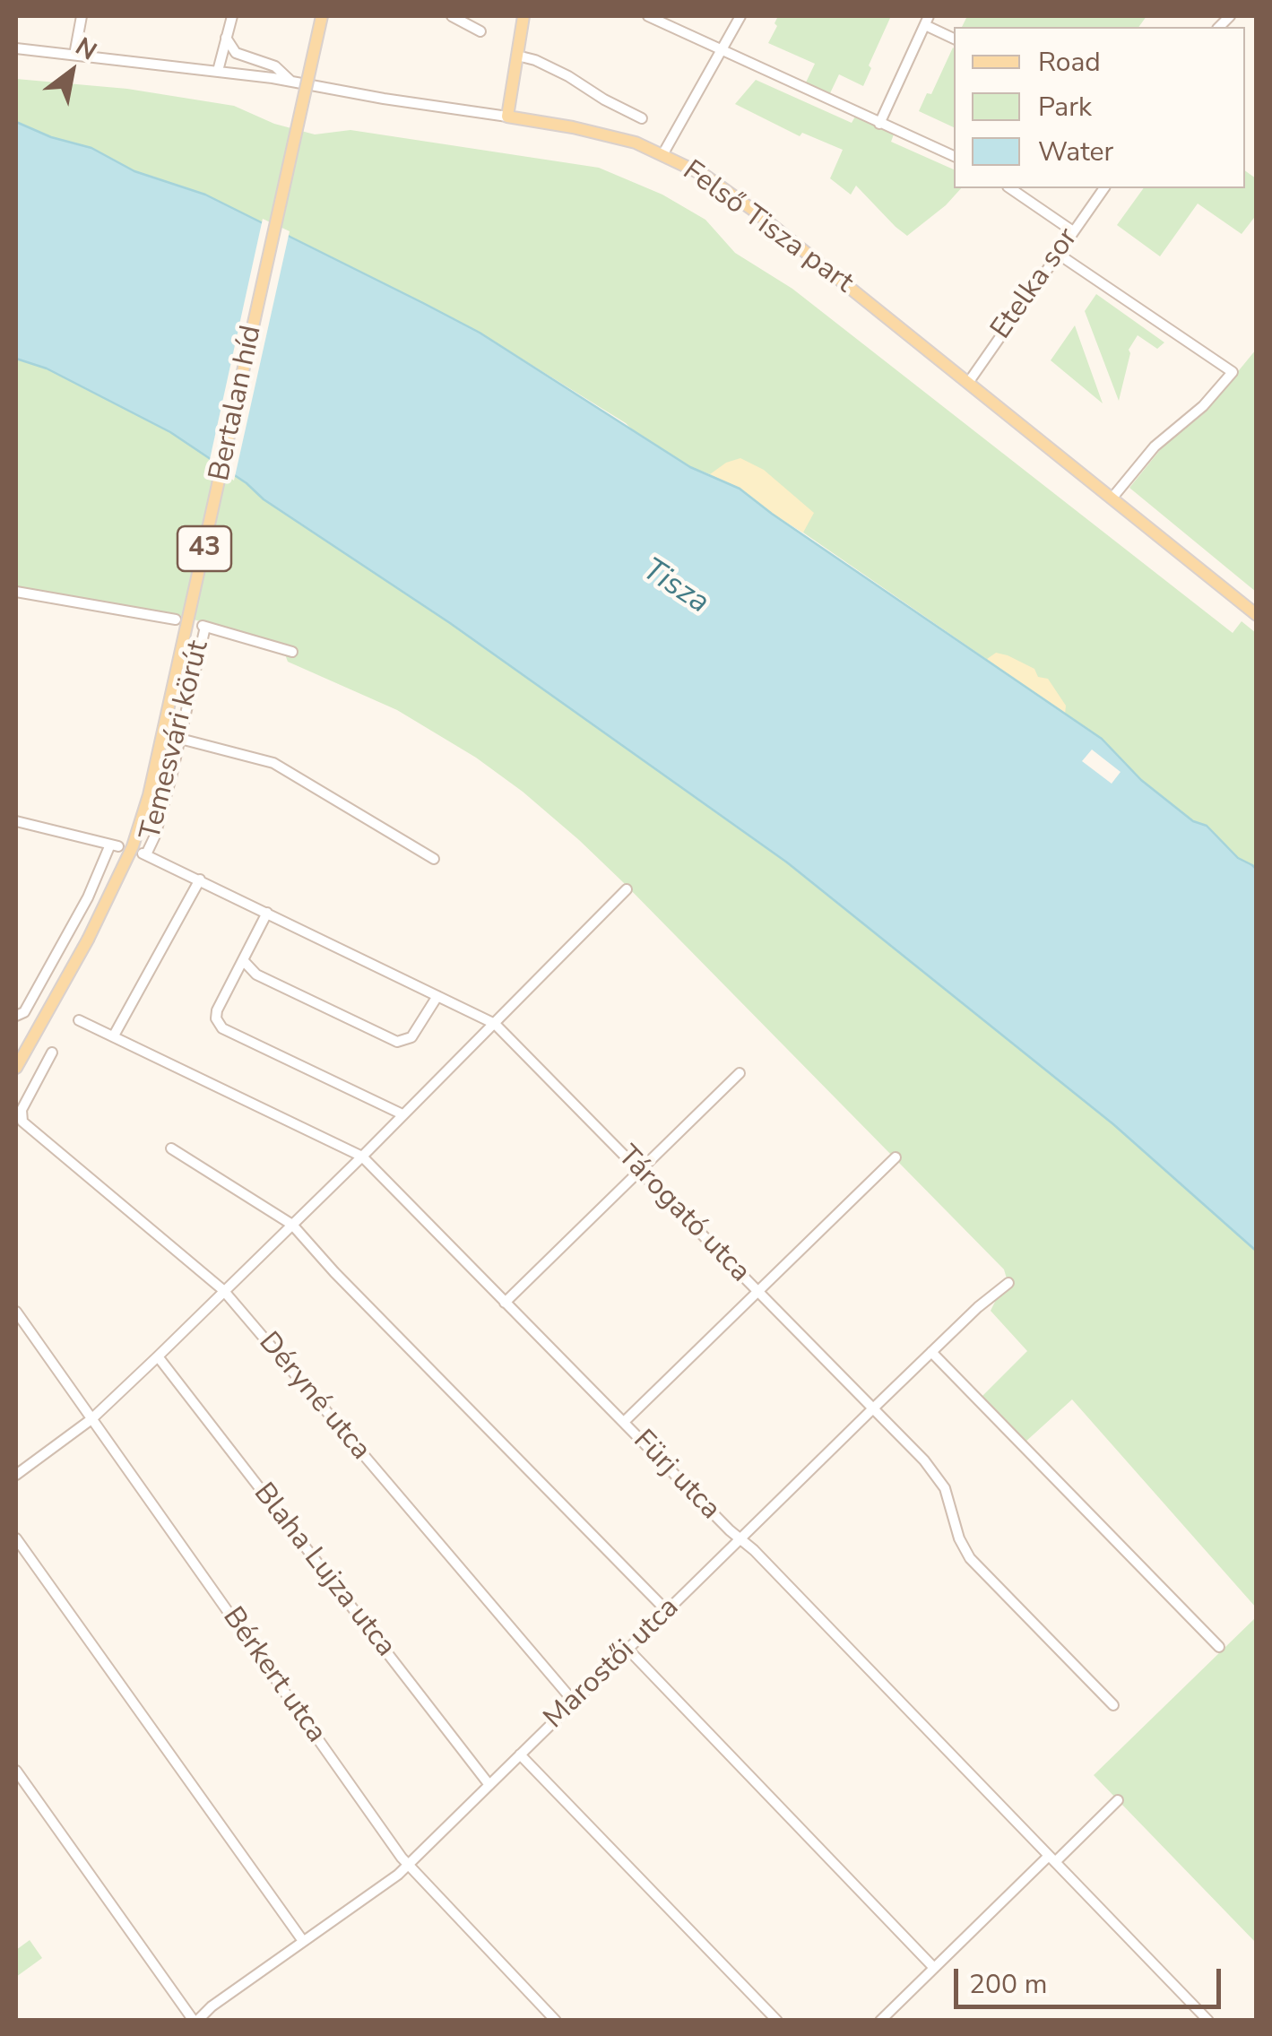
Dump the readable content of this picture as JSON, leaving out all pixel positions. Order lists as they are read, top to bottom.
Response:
{
  "streets": {
    "main road": ["Felső Tisza part", "Bertalan híd", "43"],
    "street": [
      "Etelka sor",
      "Temesvári körút",
      "Tárogató utca",
      "Déryné utca",
      "Fürj utca",
      "Blaha Lujza utca",
      "Marostői utca",
      "Bérkert utca"
    ]
  },
  "crossings": [
    ["Felső Tisza part", "Etelka sor"],
    ["Temesvári körút", "Tárogató utca"],
    ["Tárogató utca", "Marostői utca"],
    ["Déryné utca", "Marostői utca"],
    ["Fürj utca", "Marostői utca"],
    ["Blaha Lujza utca", "Marostői utca"],
    ["Marostői utca", "Bérkert utca"]
  ],
  "water": ["Tisza"],
  "legend": ["Road", "Park", "Water"],
  "scale_bar": "200 m",
  "north": "top right"
}
